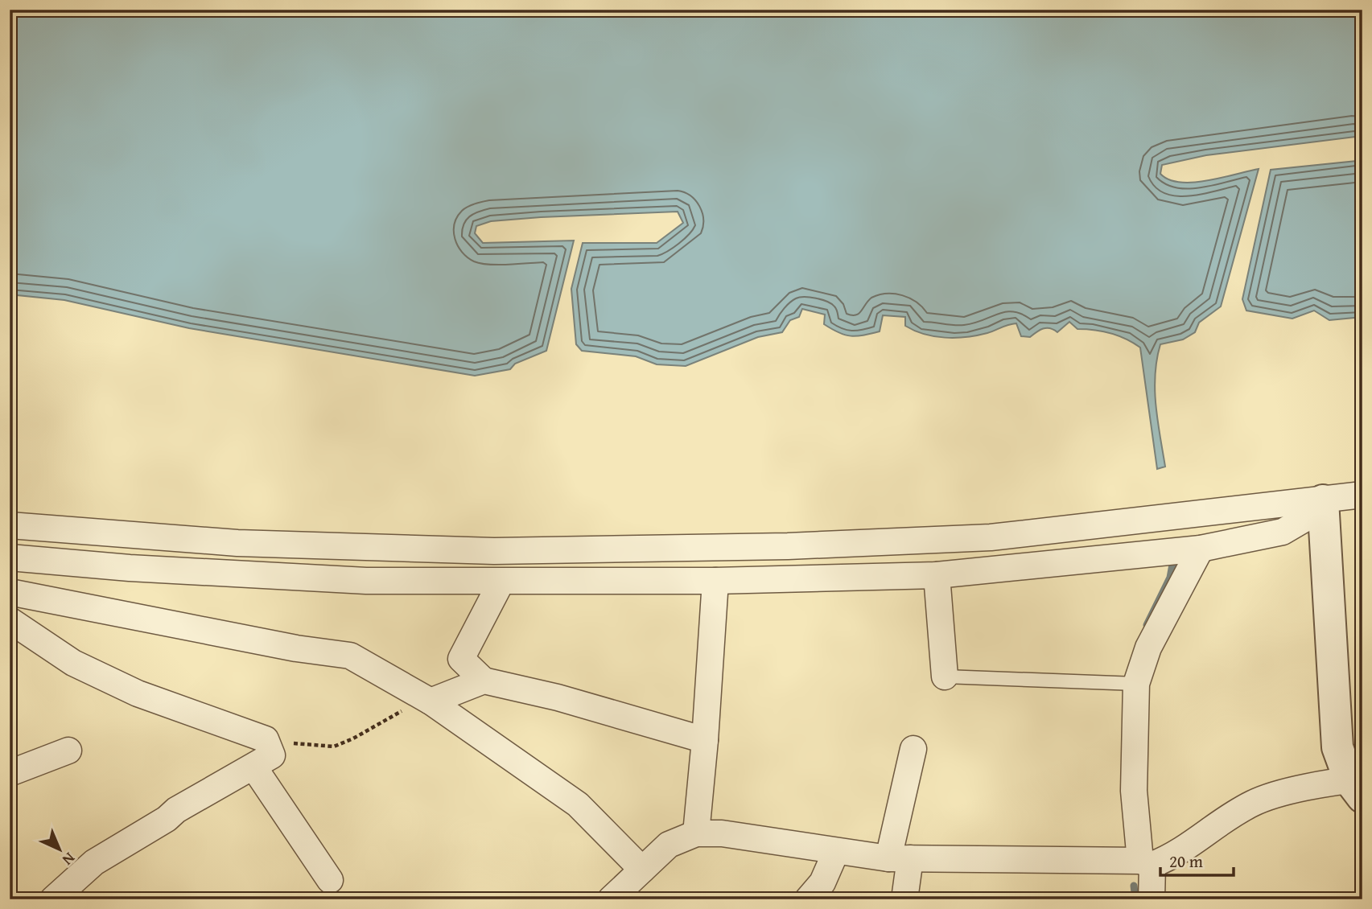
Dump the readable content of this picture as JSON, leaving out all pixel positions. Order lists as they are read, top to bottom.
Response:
{
  "scale_bar": "20 m",
  "north": "bottom right"
}
